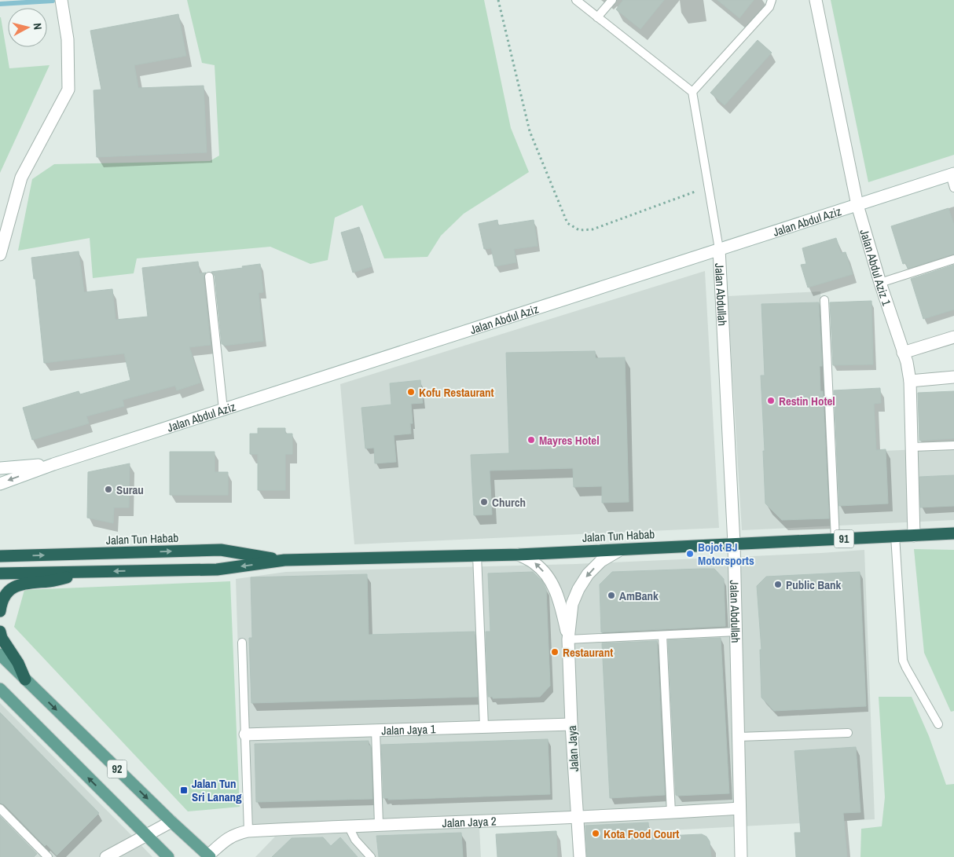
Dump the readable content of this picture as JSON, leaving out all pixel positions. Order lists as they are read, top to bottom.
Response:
{
  "streets": {
    "highway": ["Jalan Tun Habab", "91"],
    "main road": ["92"],
    "street": [
      "Jalan Abdul Aziz",
      "Jalan Abdul Aziz 1",
      "Jalan Abdullah",
      "Jalan Jaya 1",
      "Jalan Jaya",
      "Jalan Jaya 2"
    ]
  },
  "crossings": [
    ["Jalan Abdul Aziz", "Jalan Abdul Aziz 1"],
    ["Jalan Abdul Aziz", "Jalan Abdullah"],
    ["Jalan Abdul Aziz 1", "Jalan Tun Habab"],
    ["Jalan Abdullah", "Jalan Tun Habab"],
    ["Jalan Abdullah", "Jalan Jaya 2"],
    ["Jalan Tun Habab", "Jalan Jaya"],
    ["Jalan Jaya 1", "Jalan Jaya"],
    ["Jalan Jaya", "Jalan Jaya 2"],
    ["92", "Jalan Jaya 2"]
  ],
  "places": {
    "other": [
      "Kofu Restaurant",
      "Restin Hotel",
      "Mayres Hotel",
      "Surau",
      "Church",
      "Bojot BJ Motorsports",
      "Public Bank",
      "AmBank",
      "Restaurant",
      "Kota Food Court"
    ],
    "transit": ["Jalan Tun Sri Lanang"]
  },
  "north": "right"
}
